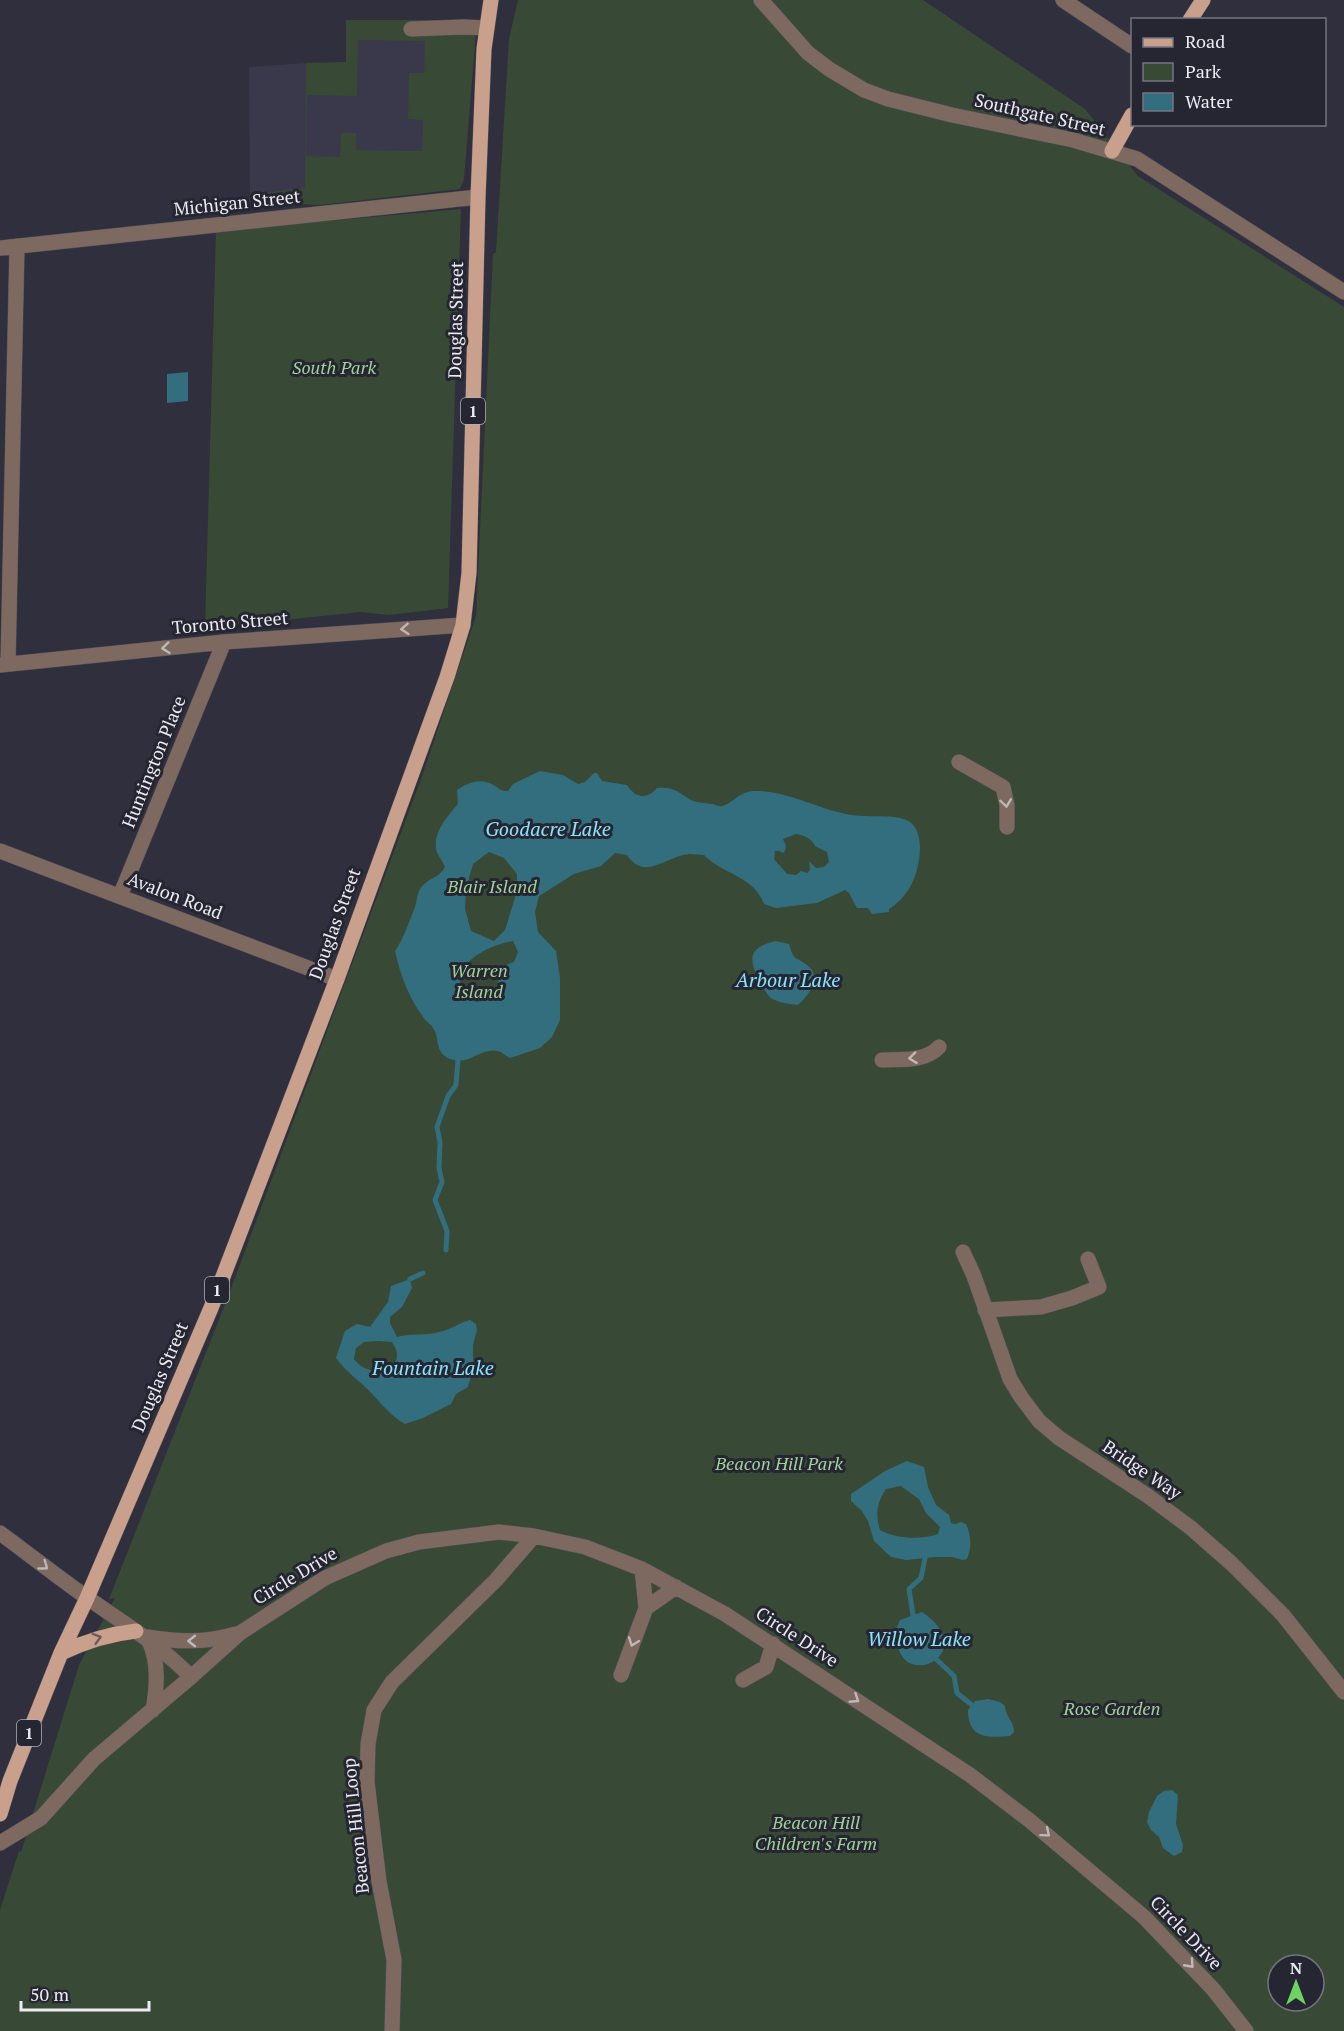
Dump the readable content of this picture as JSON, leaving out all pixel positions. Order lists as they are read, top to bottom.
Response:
{
  "streets": {
    "main road": ["Douglas Street", "1"],
    "street": [
      "Southgate Street",
      "Michigan Street",
      "Toronto Street",
      "Huntington Place",
      "Avalon Road",
      "Bridge Way",
      "Circle Drive",
      "Beacon Hill Loop"
    ]
  },
  "crossings": [
    ["Michigan Street", "Douglas Street"],
    ["Douglas Street", "Toronto Street"],
    ["Douglas Street", "Avalon Road"],
    ["Douglas Street", "Circle Drive"],
    ["Toronto Street", "Huntington Place"],
    ["Huntington Place", "Avalon Road"],
    ["Circle Drive", "Beacon Hill Loop"]
  ],
  "one_way": ["Toronto Street"],
  "water": [
    "Goodacre Lake",
    "Arbour Lake",
    "Fountain Lake",
    "Willow Lake"
  ],
  "parks": [
    "South Park",
    "Blair Island",
    "Warren Island",
    "Beacon Hill Park",
    "Rose Garden",
    "Beacon Hill Children's Farm"
  ],
  "legend": ["Road", "Park", "Water"],
  "scale_bar": "50 m",
  "north": "top"
}
